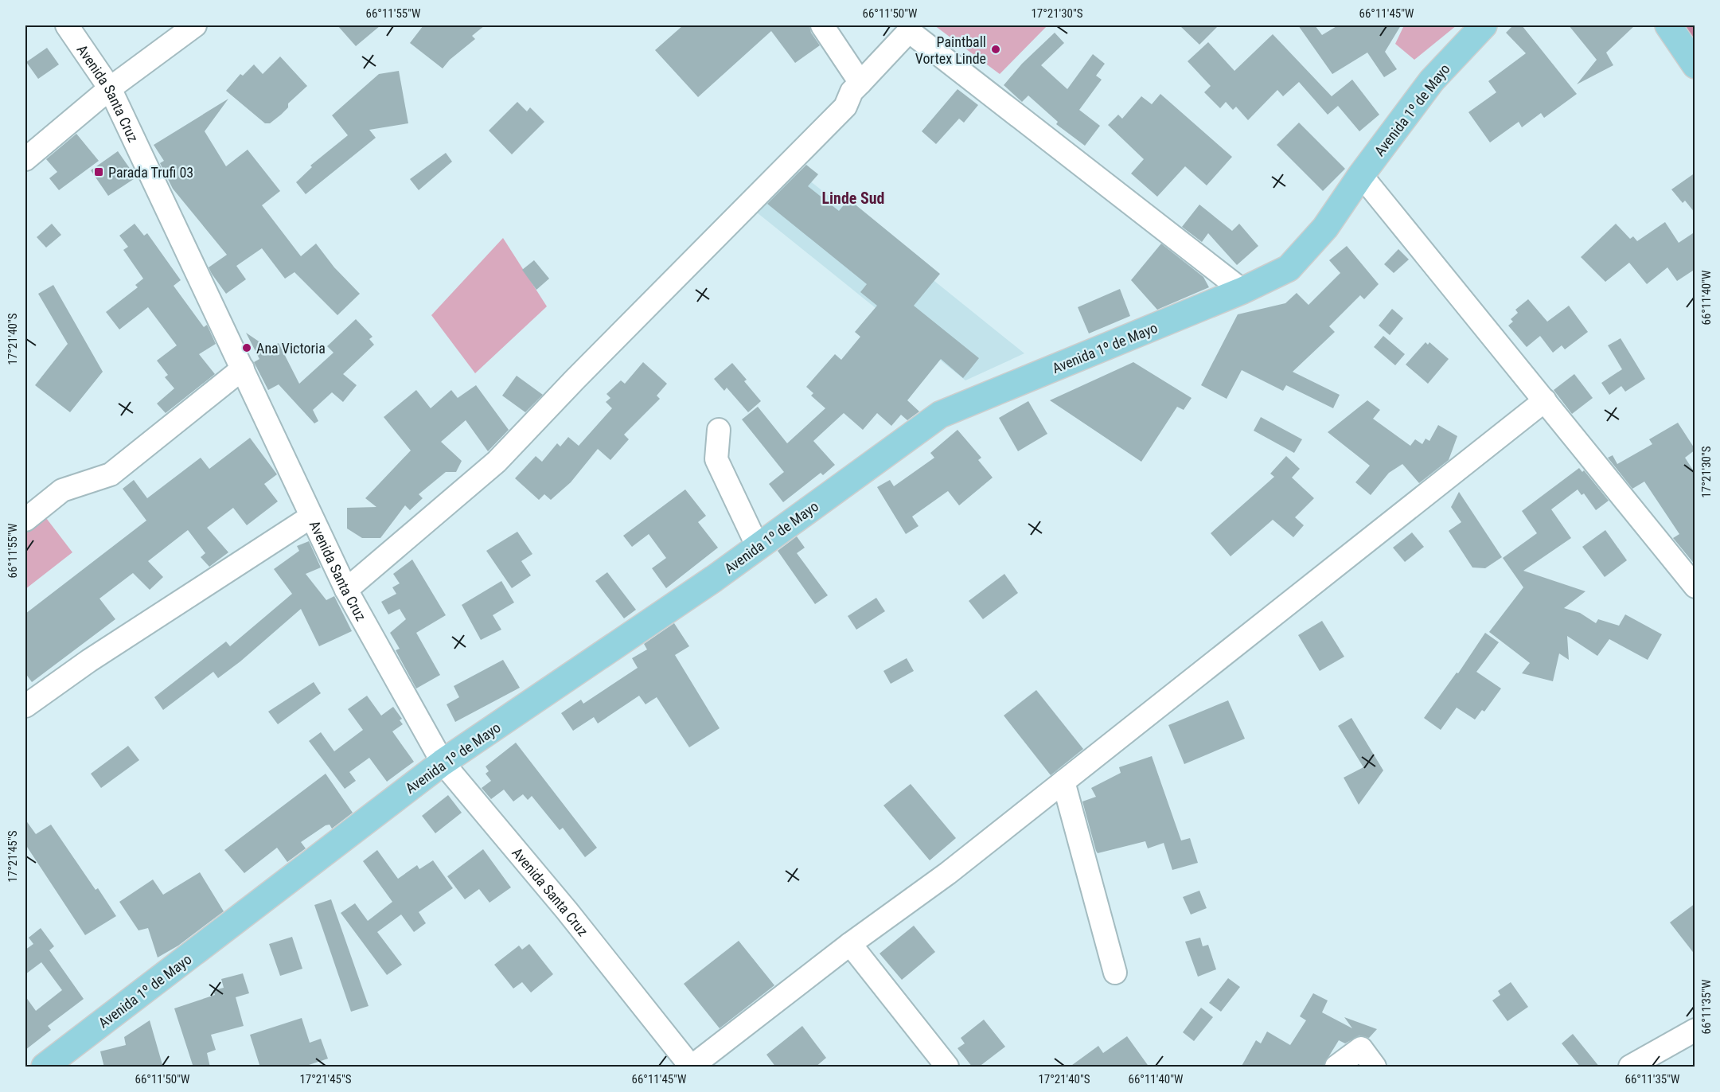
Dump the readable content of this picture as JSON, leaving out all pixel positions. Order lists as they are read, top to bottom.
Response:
{
  "streets": {
    "main road": ["Avenida 1º de Mayo"],
    "street": ["Avenida Santa Cruz"]
  },
  "crossings": [
    ["Avenida Santa Cruz", "Avenida 1º de Mayo"]
  ],
  "districts": ["Linde Sud"],
  "places": {
    "other": ["Paintball Vortex Linde", "Ana Victoria"],
    "transit": ["Parada Trufi 03"]
  },
  "coordinates": [
    "66°11'55\"W",
    "66°11'50\"W",
    "17°21'30\"S",
    "66°11'45\"W",
    "66°11'40\"W",
    "17°21'40\"S",
    "17°21'45\"S",
    "66°11'35\"W"
  ]
}
